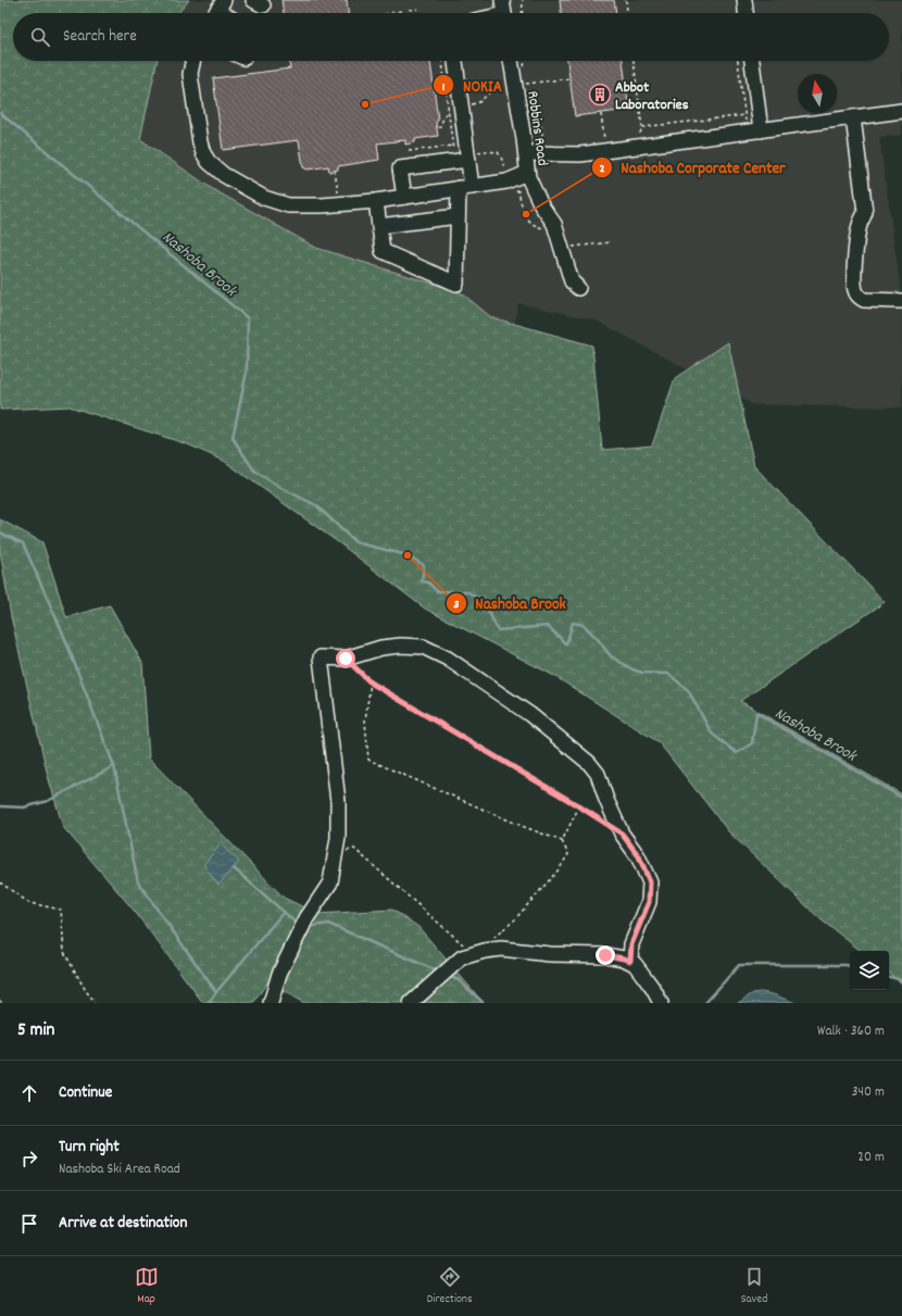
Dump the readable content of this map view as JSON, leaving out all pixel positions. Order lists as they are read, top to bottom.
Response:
{
  "streets": {
    "lane": ["Robbins Road"]
  },
  "water": ["Nashoba Brook"],
  "places": {
    "building": ["Abbot Laboratories"],
    "other": ["NOKIA", "Nashoba Corporate Center", "Nashoba Brook"]
  },
  "north": "top",
  "page": {
    "search": "Search here",
    "heading": ["5 min", "Walk · 360 m"],
    "list": [
      ["Continue", "340 m"],
      ["Turn right", "Nashoba Ski Area Road", "20 m"],
      "Arrive at destination"
    ],
    "nav": ["Map", "Directions", "Saved"]
  }
}
